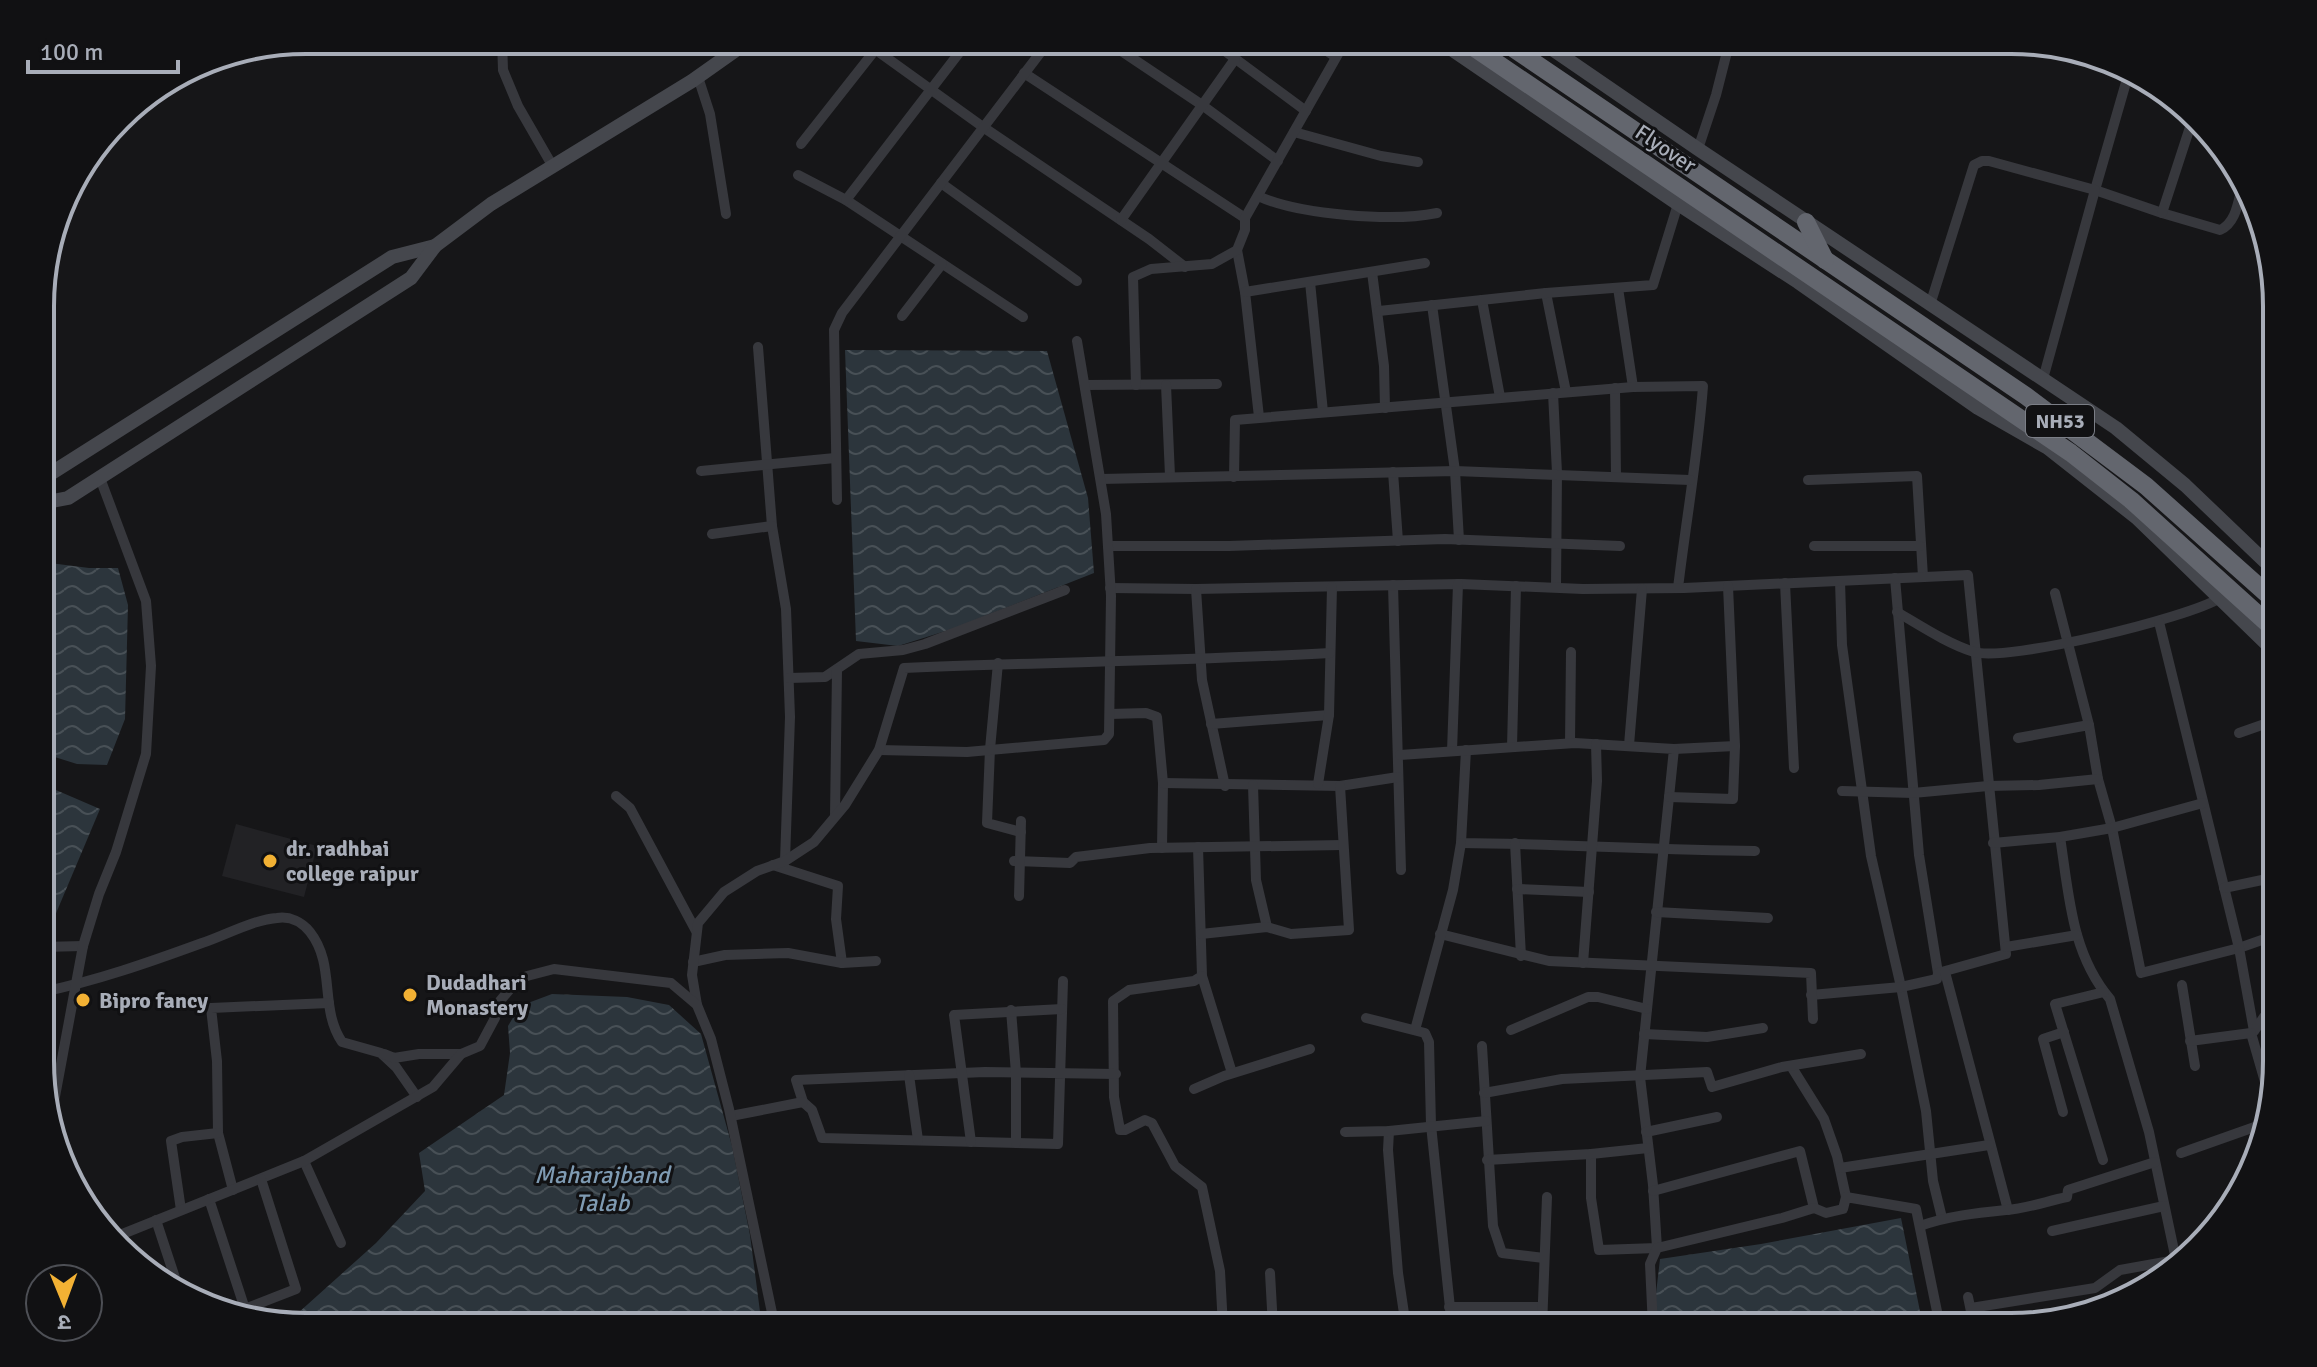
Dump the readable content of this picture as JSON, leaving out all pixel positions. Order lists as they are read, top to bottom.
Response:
{
  "streets": {
    "highway": ["Flyover", "NH53"]
  },
  "crossings": [
    ["Flyover", "NH53"]
  ],
  "water": ["Maharajband Talab"],
  "places": ["dr. radhbai college raipur", "Dudadhari Monastery", "Bipro fancy"],
  "scale_bar": "100 m",
  "north": "bottom"
}
